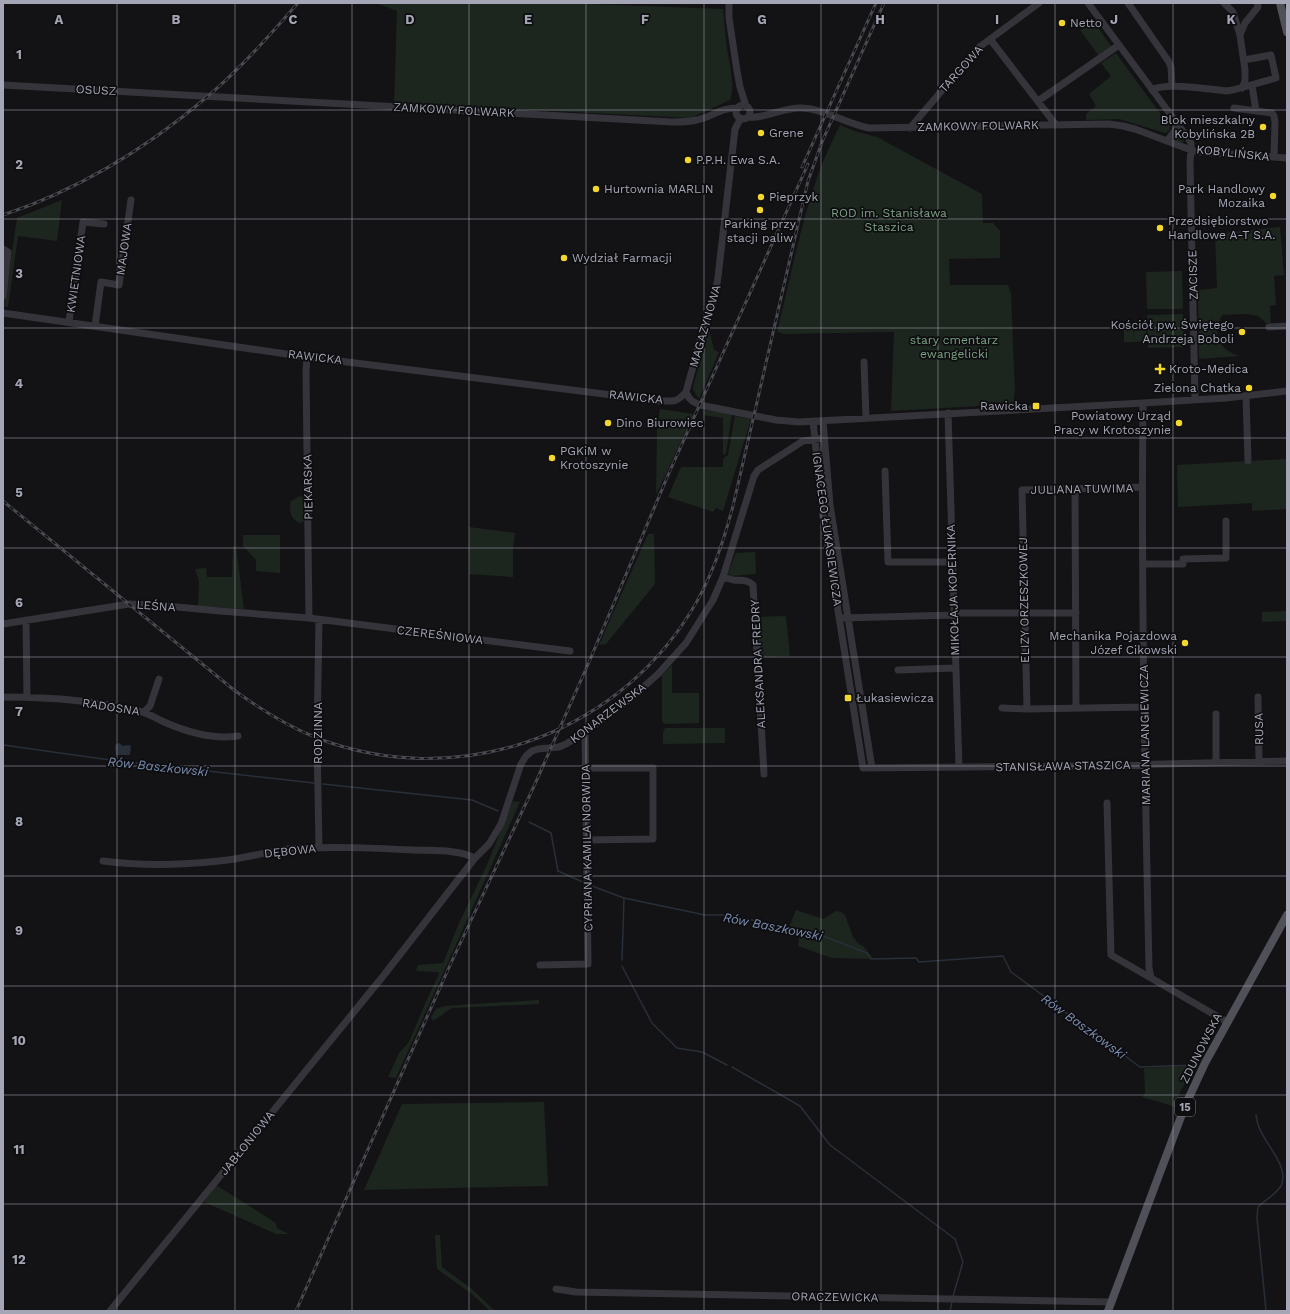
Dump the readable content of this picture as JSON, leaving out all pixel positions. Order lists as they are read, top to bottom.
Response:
{
  "streets": {
    "main road": ["ZDUNOWSKA", "15"],
    "street": [
      "TARGOWA",
      "OSUSZ",
      "ZAMKOWY FOLWARK",
      "KOBYLIŃSKA",
      "MAJOWA",
      "KWIETNIOWA",
      "ZACISZE",
      "MAGAZYNOWA",
      "RAWICKA",
      "PIEKARSKA",
      "JULIANA TUWIMA",
      "IGNACEGO ŁUKASIEWICZA",
      "MIKOŁAJA KOPERNIKA",
      "ELIZY ORZESZKOWEJ",
      "LEŚNA",
      "CZEREŚNIOWA",
      "ALEKSANDRA FREDRY",
      "RADOSNA",
      "KONARZEWSKA",
      "RUSA",
      "RODZINNA",
      "MARIANA LANGIEWICZA",
      "STANISŁAWA STASZICA",
      "CYPRIANA KAMILA NORWIDA",
      "DĘBOWA",
      "JABŁONIOWA",
      "ORACZEWICKA"
    ]
  },
  "crossings": [
    ["TARGOWA", "ZAMKOWY FOLWARK"],
    ["OSUSZ", "ZAMKOWY FOLWARK"],
    ["ZAMKOWY FOLWARK", "KOBYLIŃSKA"],
    ["ZAMKOWY FOLWARK", "ZACISZE"],
    ["ZAMKOWY FOLWARK", "MAGAZYNOWA"],
    ["KOBYLIŃSKA", "ZACISZE"],
    ["MAJOWA", "RAWICKA"],
    ["KWIETNIOWA", "RAWICKA"],
    ["MAGAZYNOWA", "RAWICKA"],
    ["RAWICKA", "PIEKARSKA"],
    ["PIEKARSKA", "LEŚNA"],
    ["PIEKARSKA", "CZEREŚNIOWA"],
    ["JULIANA TUWIMA", "ELIZY ORZESZKOWEJ"],
    ["JULIANA TUWIMA", "MARIANA LANGIEWICZA"],
    ["IGNACEGO ŁUKASIEWICZA", "KONARZEWSKA"],
    ["IGNACEGO ŁUKASIEWICZA", "STANISŁAWA STASZICA"],
    ["MIKOŁAJA KOPERNIKA", "STANISŁAWA STASZICA"],
    ["LEŚNA", "CZEREŚNIOWA"],
    ["CZEREŚNIOWA", "RODZINNA"],
    ["ALEKSANDRA FREDRY", "KONARZEWSKA"],
    ["KONARZEWSKA", "CYPRIANA KAMILA NORWIDA"],
    ["KONARZEWSKA", "DĘBOWA"],
    ["KONARZEWSKA", "JABŁONIOWA"],
    ["RUSA", "STANISŁAWA STASZICA"],
    ["RODZINNA", "DĘBOWA"],
    ["MARIANA LANGIEWICZA", "STANISŁAWA STASZICA"],
    ["ZDUNOWSKA", "ORACZEWICKA"]
  ],
  "water": ["Rów Baszkowski"],
  "parks": ["ROD im. Stanisława Staszica", "stary cmentarz ewangelicki"],
  "places": {
    "other": [
      "Netto",
      "Blok mieszkalny Kobylińska 2B",
      "Grene",
      "P.P.H. Ewa S.A.",
      "Hurtownia MARLIN",
      "Park Handlowy Mozaika",
      "Pieprzyk",
      "Parking przy stacji paliw",
      "Przedsiębiorstwo Handlowe A-T S.A.",
      "Wydział Farmacji",
      "Kościół pw. Świętego Andrzeja Boboli",
      "Zielona Chatka",
      "Dino Biurowiec",
      "Powiatowy Urząd Pracy w Krotoszynie",
      "PGKiM w Krotoszynie",
      "Mechanika Pojazdowa Józef Cikowski"
    ],
    "health": ["Kroto-Medica"],
    "transit": ["Rawicka", "Łukasiewicza"]
  },
  "grid": {
    "columns": [
      "A",
      "B",
      "C",
      "D",
      "E",
      "F",
      "G",
      "H",
      "I",
      "J",
      "K"
    ],
    "rows": [
      "1",
      "2",
      "3",
      "4",
      "5",
      "6",
      "7",
      "8",
      "9",
      "10",
      "11",
      "12"
    ]
  }
}
